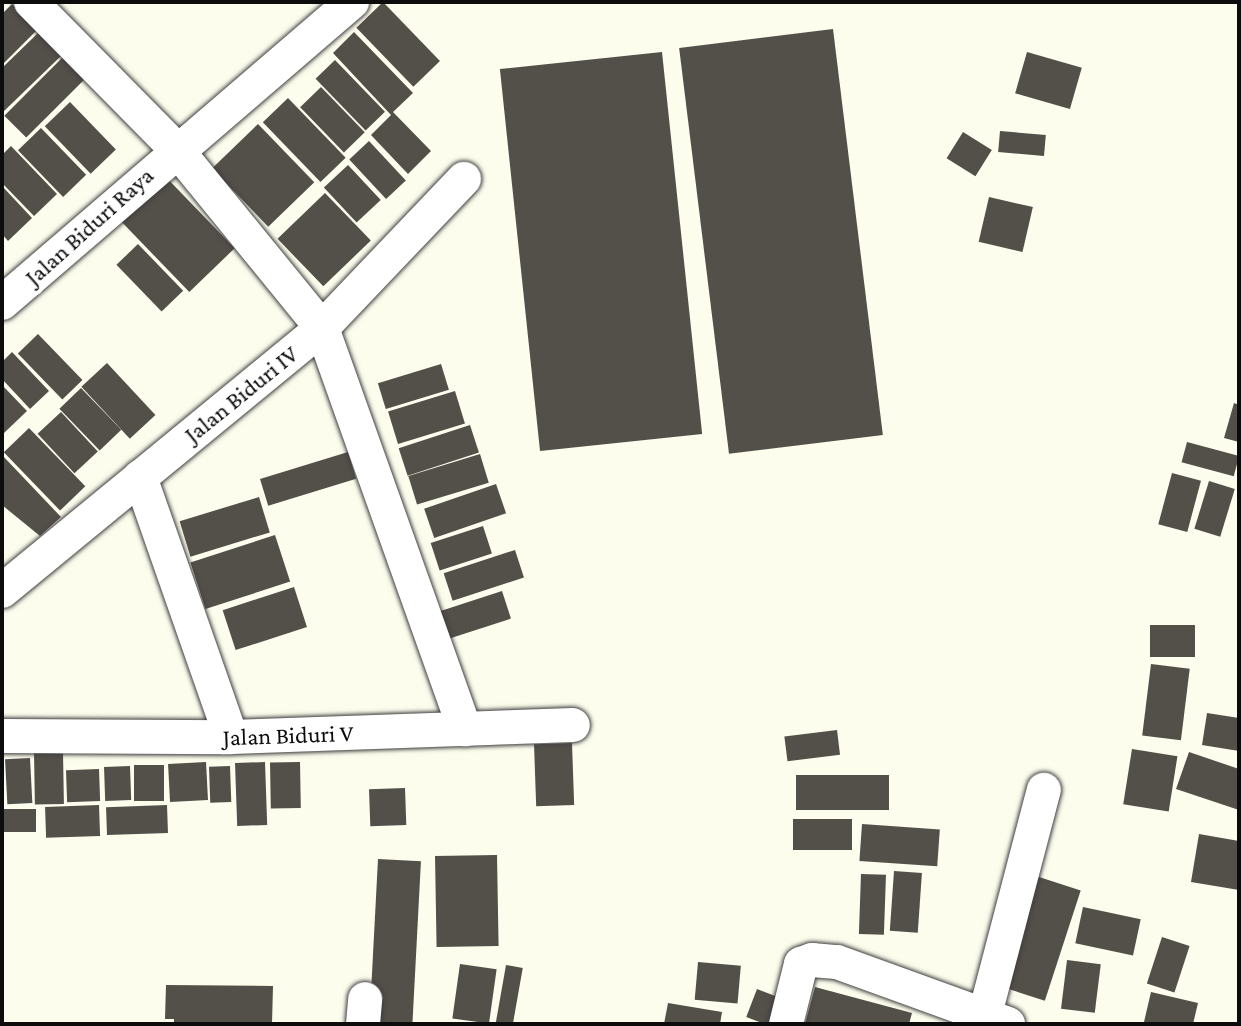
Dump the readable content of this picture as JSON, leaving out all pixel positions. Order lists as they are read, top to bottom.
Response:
{
  "streets": {
    "street": ["Jalan Biduri Raya", "Jalan Biduri IV", "Jalan Biduri V"]
  }
}
